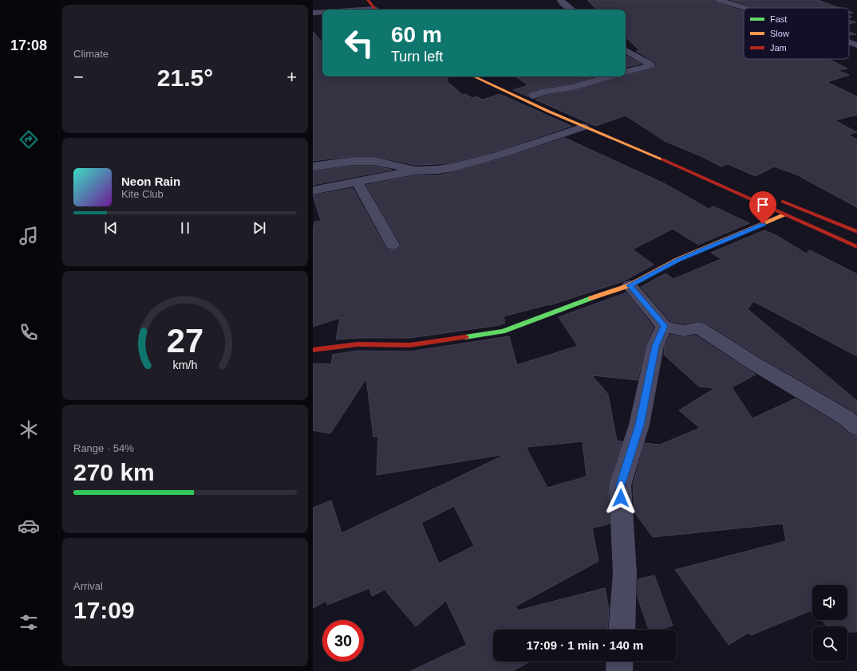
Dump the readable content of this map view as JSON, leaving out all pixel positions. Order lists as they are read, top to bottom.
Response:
{
  "legend": ["Fast", "Slow", "Jam"],
  "page": {
    "tabs": "17:08",
    "tile": [
      "Climate",
      ["Range · 54%", "270 km"],
      ["Arrival", "17:09"]
    ],
    "turn": ["60 m", "Turn left"],
    "heat": ["−", "21.5°", "+"],
    "song": ["Neon Rain", "Kite Club"],
    "limit": "30",
    "trip": "17:09 · 1 min · 140 m",
    "gauge": ["27", "km/h"]
  }
}
